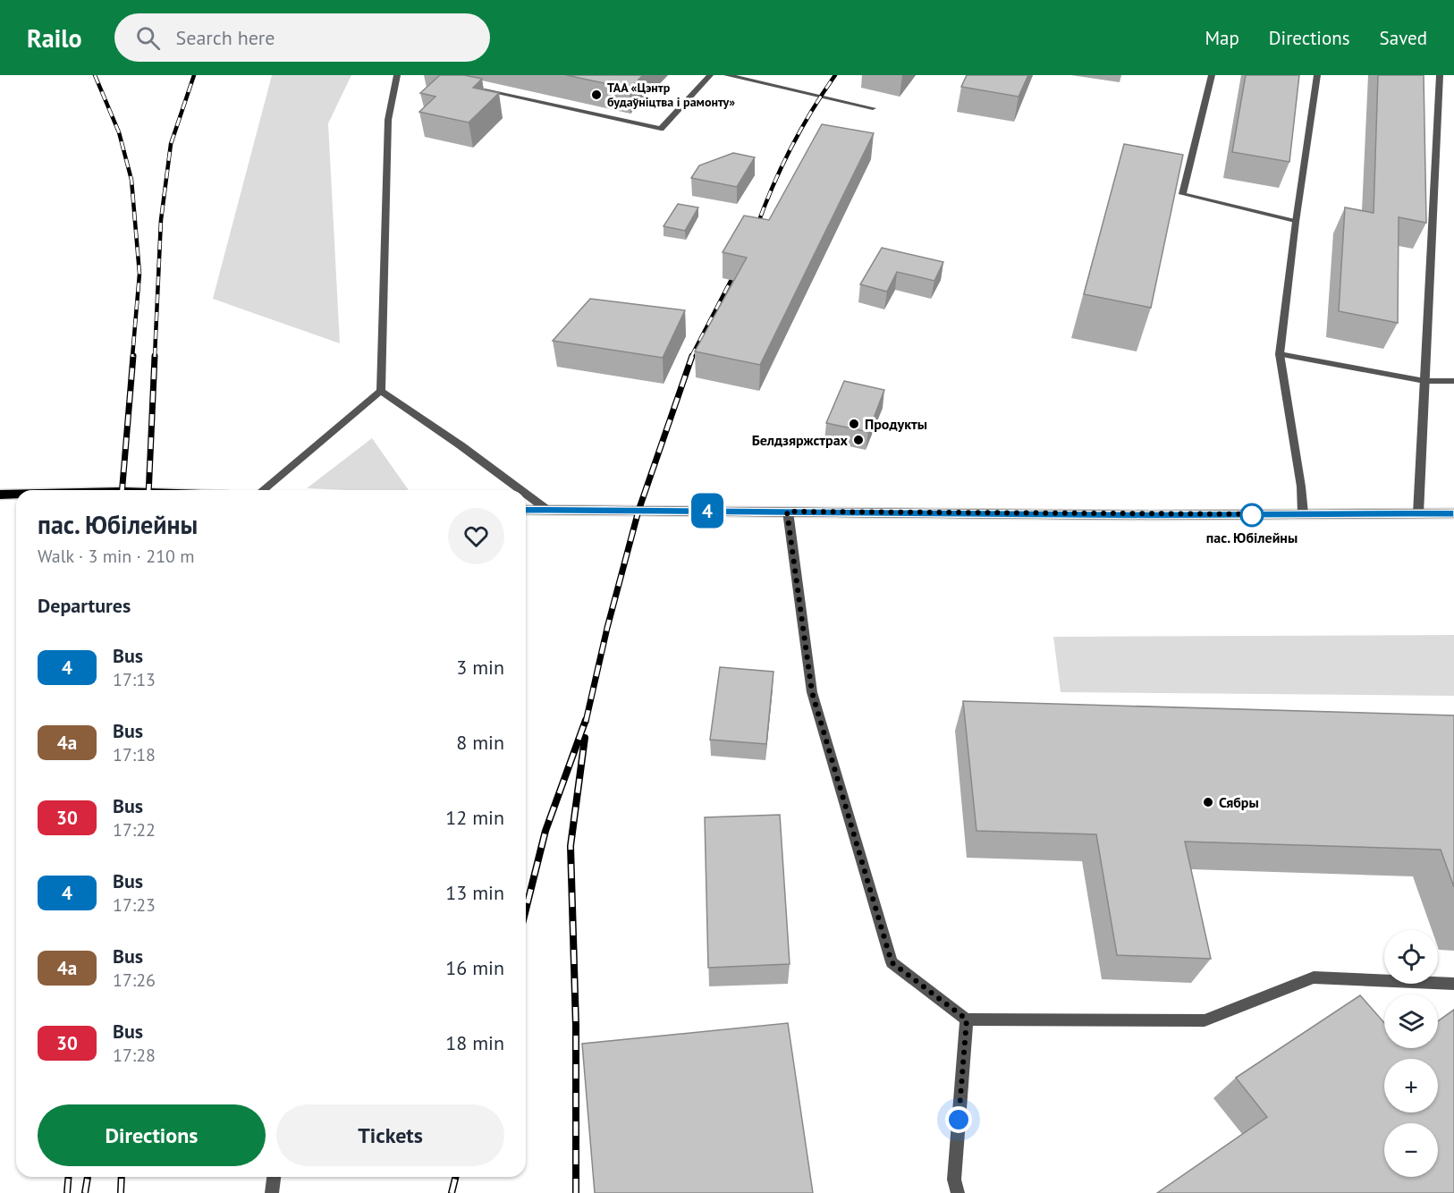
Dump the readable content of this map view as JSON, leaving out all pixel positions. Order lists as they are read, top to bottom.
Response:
{
  "places": [
    "ТАА «Цэнтр будаўніцтва і рамонту»",
    "Продукты",
    "Белдзяржстрах",
    "пас. Юбілейны",
    "Сябры"
  ],
  "lines": ["bus line 4"],
  "page": {
    "header": "Railo",
    "search": "Search here",
    "nav": ["Map", "Directions", "Saved"],
    "on_map": "4",
    "heading": [
      ["пас. Юбілейны", "Walk · 3 min · 210 m"],
      "Departures"
    ],
    "list": [
      {
        "mark": "4",
        "name": "Bus",
        "note": "17:13",
        "value": "3 min"
      },
      {
        "mark": "4а",
        "name": "Bus",
        "note": "17:18",
        "value": "8 min"
      },
      {
        "mark": "30",
        "name": "Bus",
        "note": "17:22",
        "value": "12 min"
      },
      {
        "mark": "4",
        "name": "Bus",
        "note": "17:23",
        "value": "13 min"
      },
      {
        "mark": "4а",
        "name": "Bus",
        "note": "17:26",
        "value": "16 min"
      },
      {
        "mark": "30",
        "name": "Bus",
        "note": "17:28",
        "value": "18 min"
      }
    ],
    "map_buttons": ["+", "−"],
    "buttons": ["Directions", "Tickets"]
  }
}
